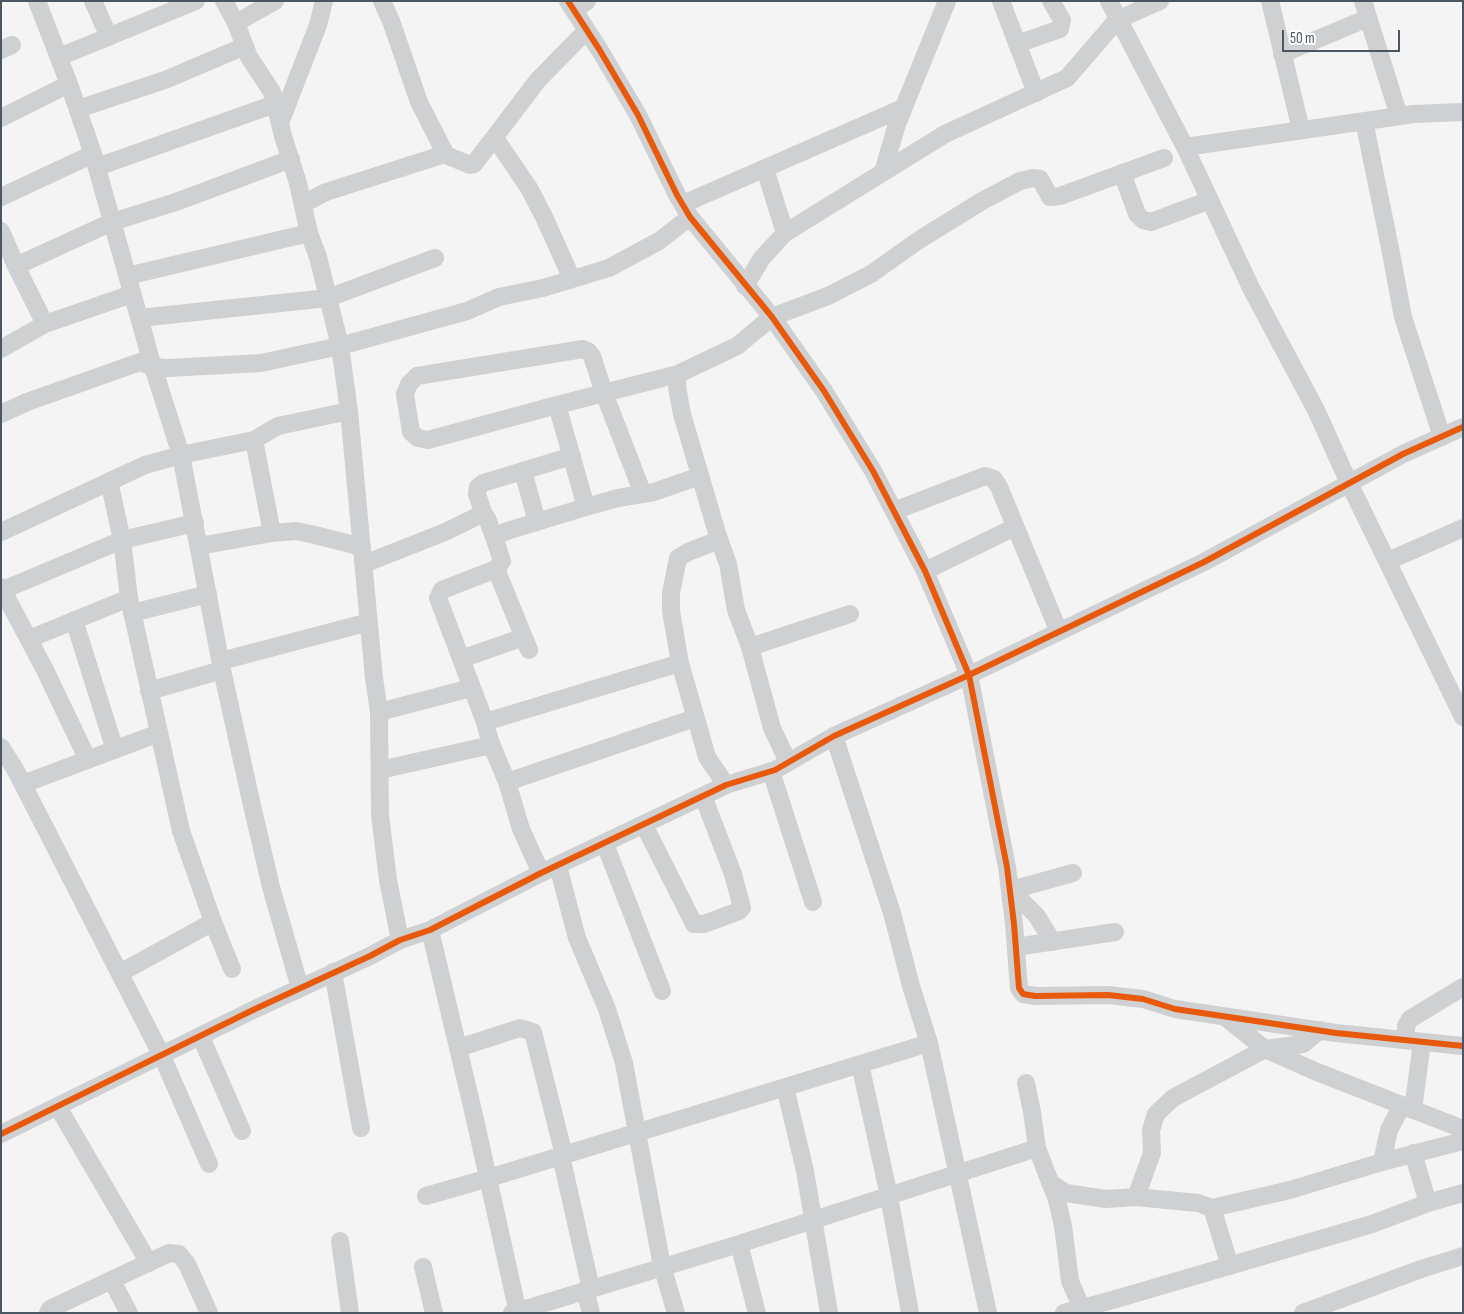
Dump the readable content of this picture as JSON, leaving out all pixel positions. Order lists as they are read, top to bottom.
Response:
{
  "scale_bar": "50 m"
}
